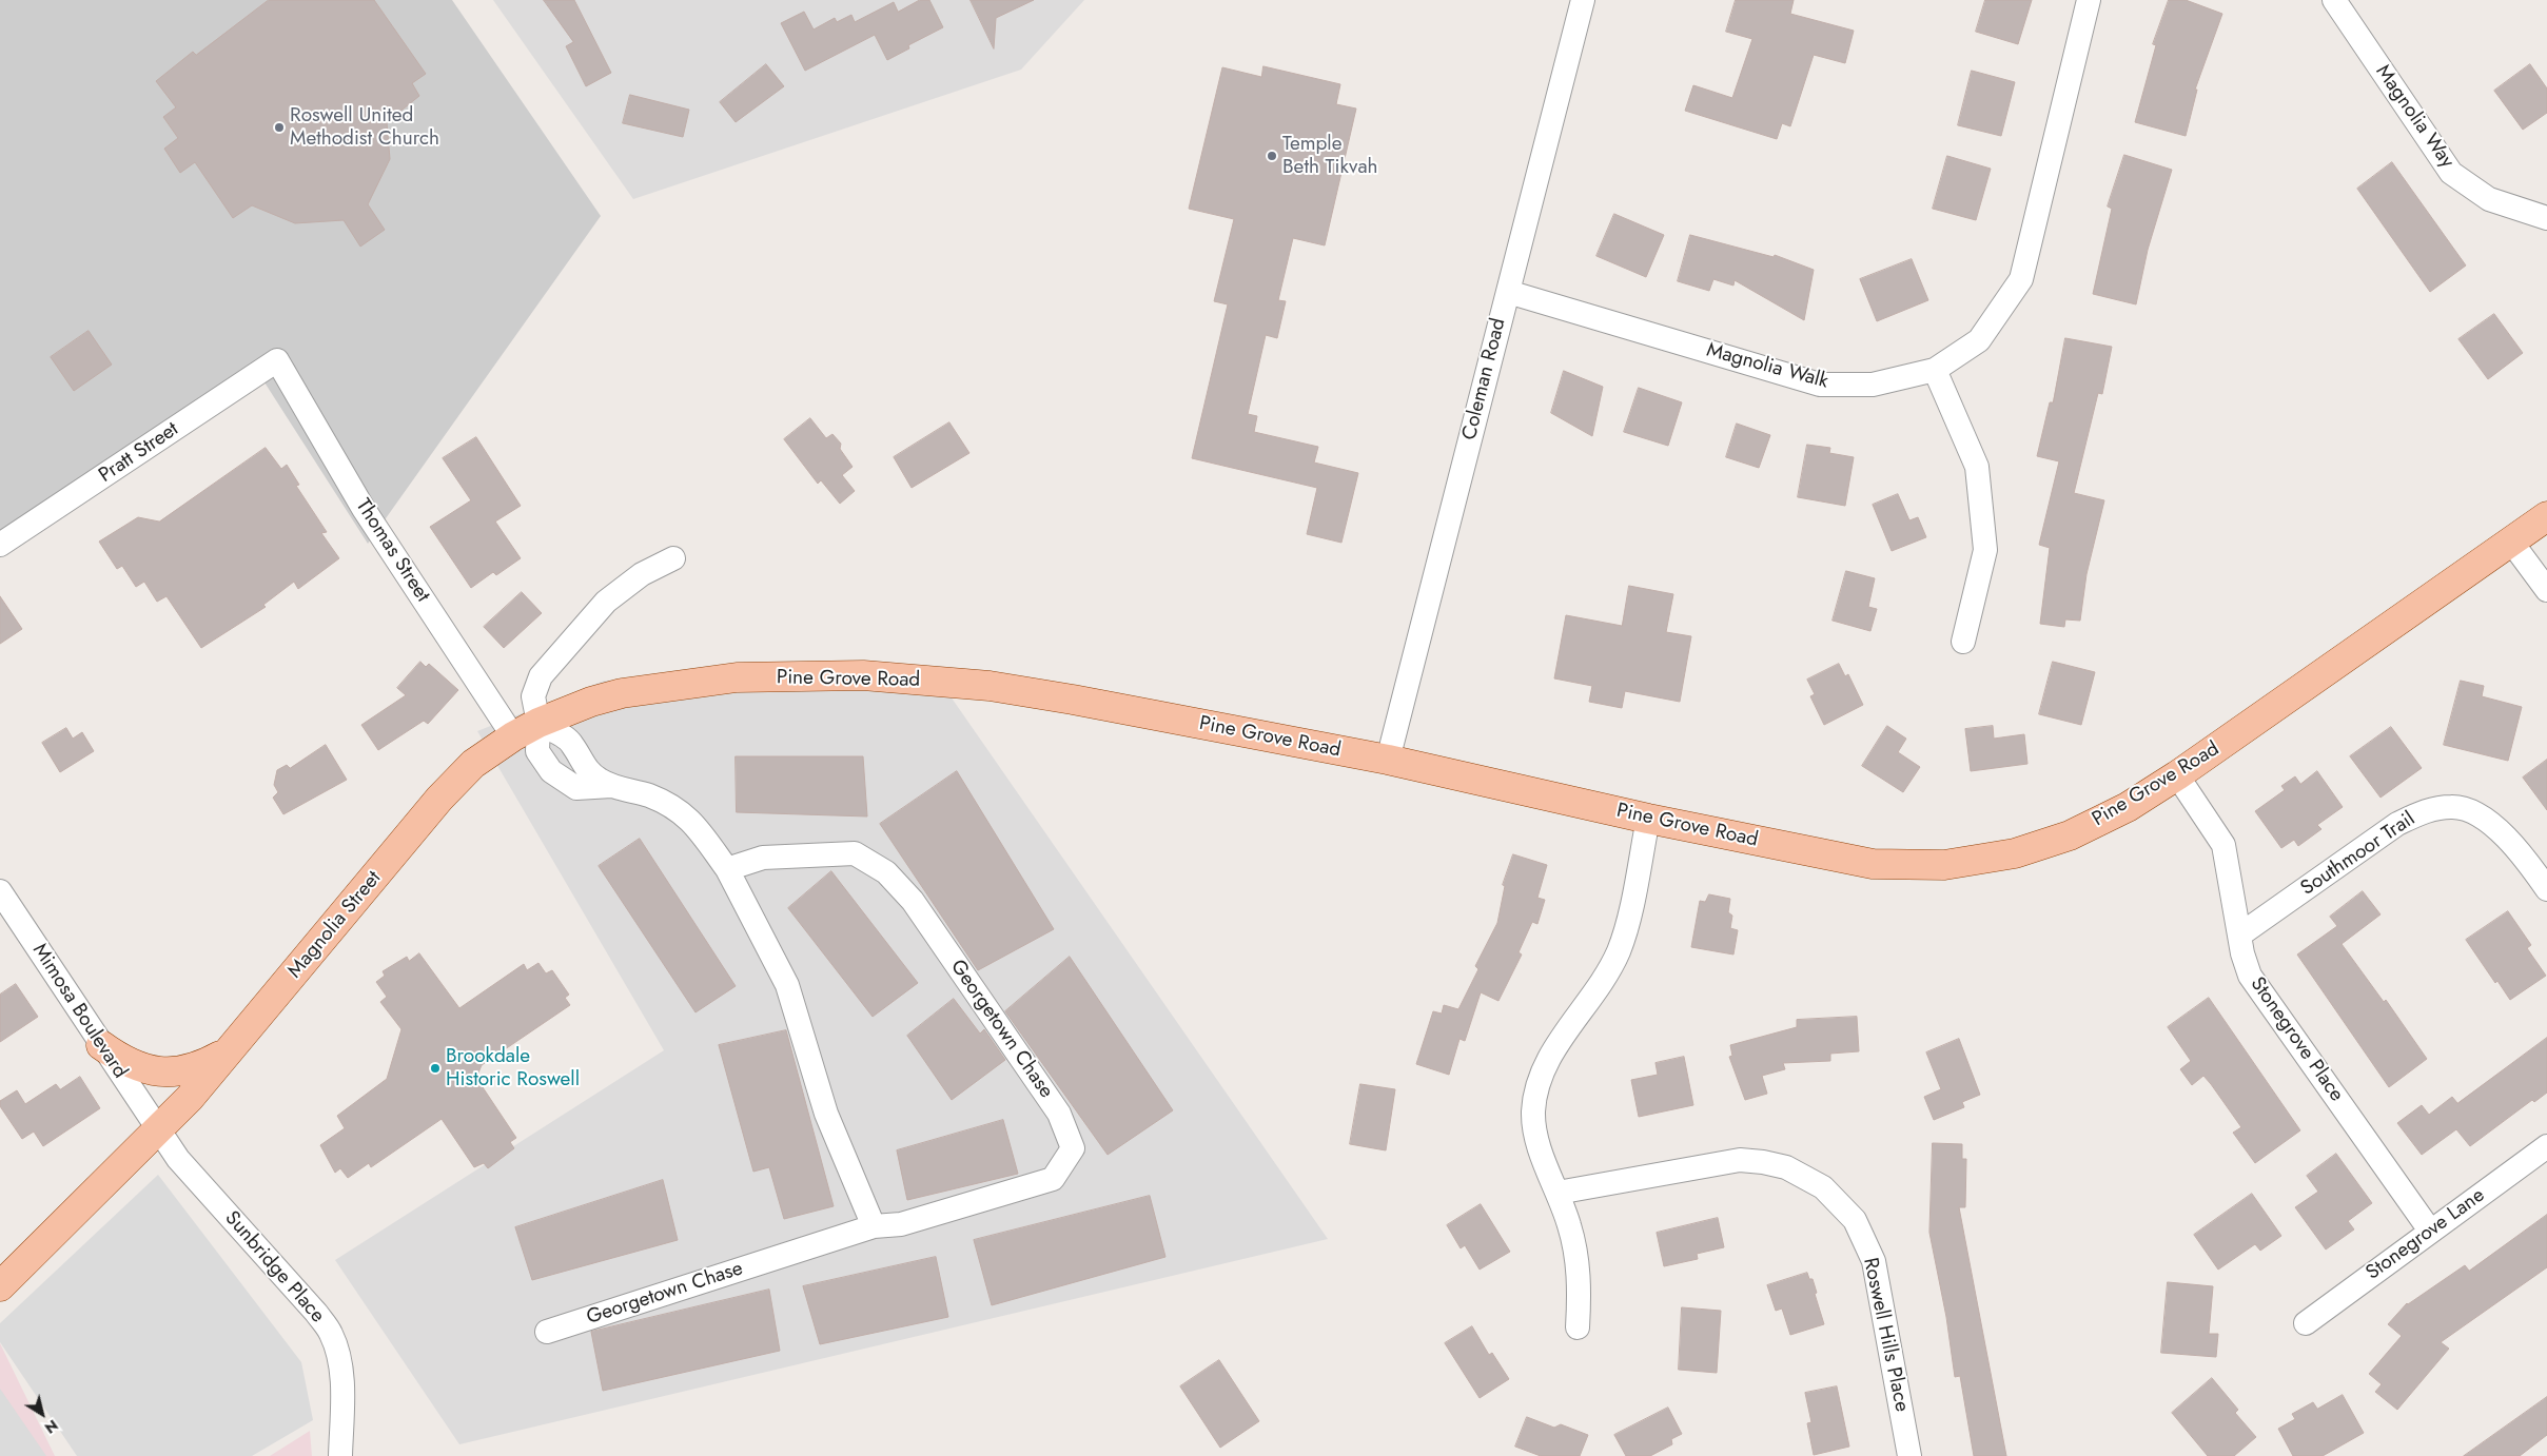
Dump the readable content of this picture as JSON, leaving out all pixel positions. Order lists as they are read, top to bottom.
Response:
{
  "streets": {
    "main road": ["Pine Grove Road", "Magnolia Street"],
    "street": [
      "Magnolia Way",
      "Magnolia Walk",
      "Coleman Road",
      "Pratt Street",
      "Thomas Street",
      "Southmoor Trail",
      "Mimosa Boulevard",
      "Georgetown Chase",
      "Stonegrove Place",
      "Stonegrove Lane",
      "Sunbridge Place",
      "Roswell Hills Place"
    ]
  },
  "crossings": [
    ["Magnolia Walk", "Coleman Road"],
    ["Coleman Road", "Pine Grove Road"],
    ["Pratt Street", "Thomas Street"],
    ["Thomas Street", "Magnolia Street"],
    ["Pine Grove Road", "Magnolia Street"],
    ["Pine Grove Road", "Stonegrove Place"],
    ["Southmoor Trail", "Stonegrove Place"],
    ["Magnolia Street", "Mimosa Boulevard"],
    ["Magnolia Street", "Sunbridge Place"],
    ["Mimosa Boulevard", "Sunbridge Place"],
    ["Stonegrove Place", "Stonegrove Lane"]
  ],
  "places": ["Roswell United Methodist Church", "Temple Beth Tikvah", "Brookdale Historic Roswell"],
  "north": "bottom right"
}
